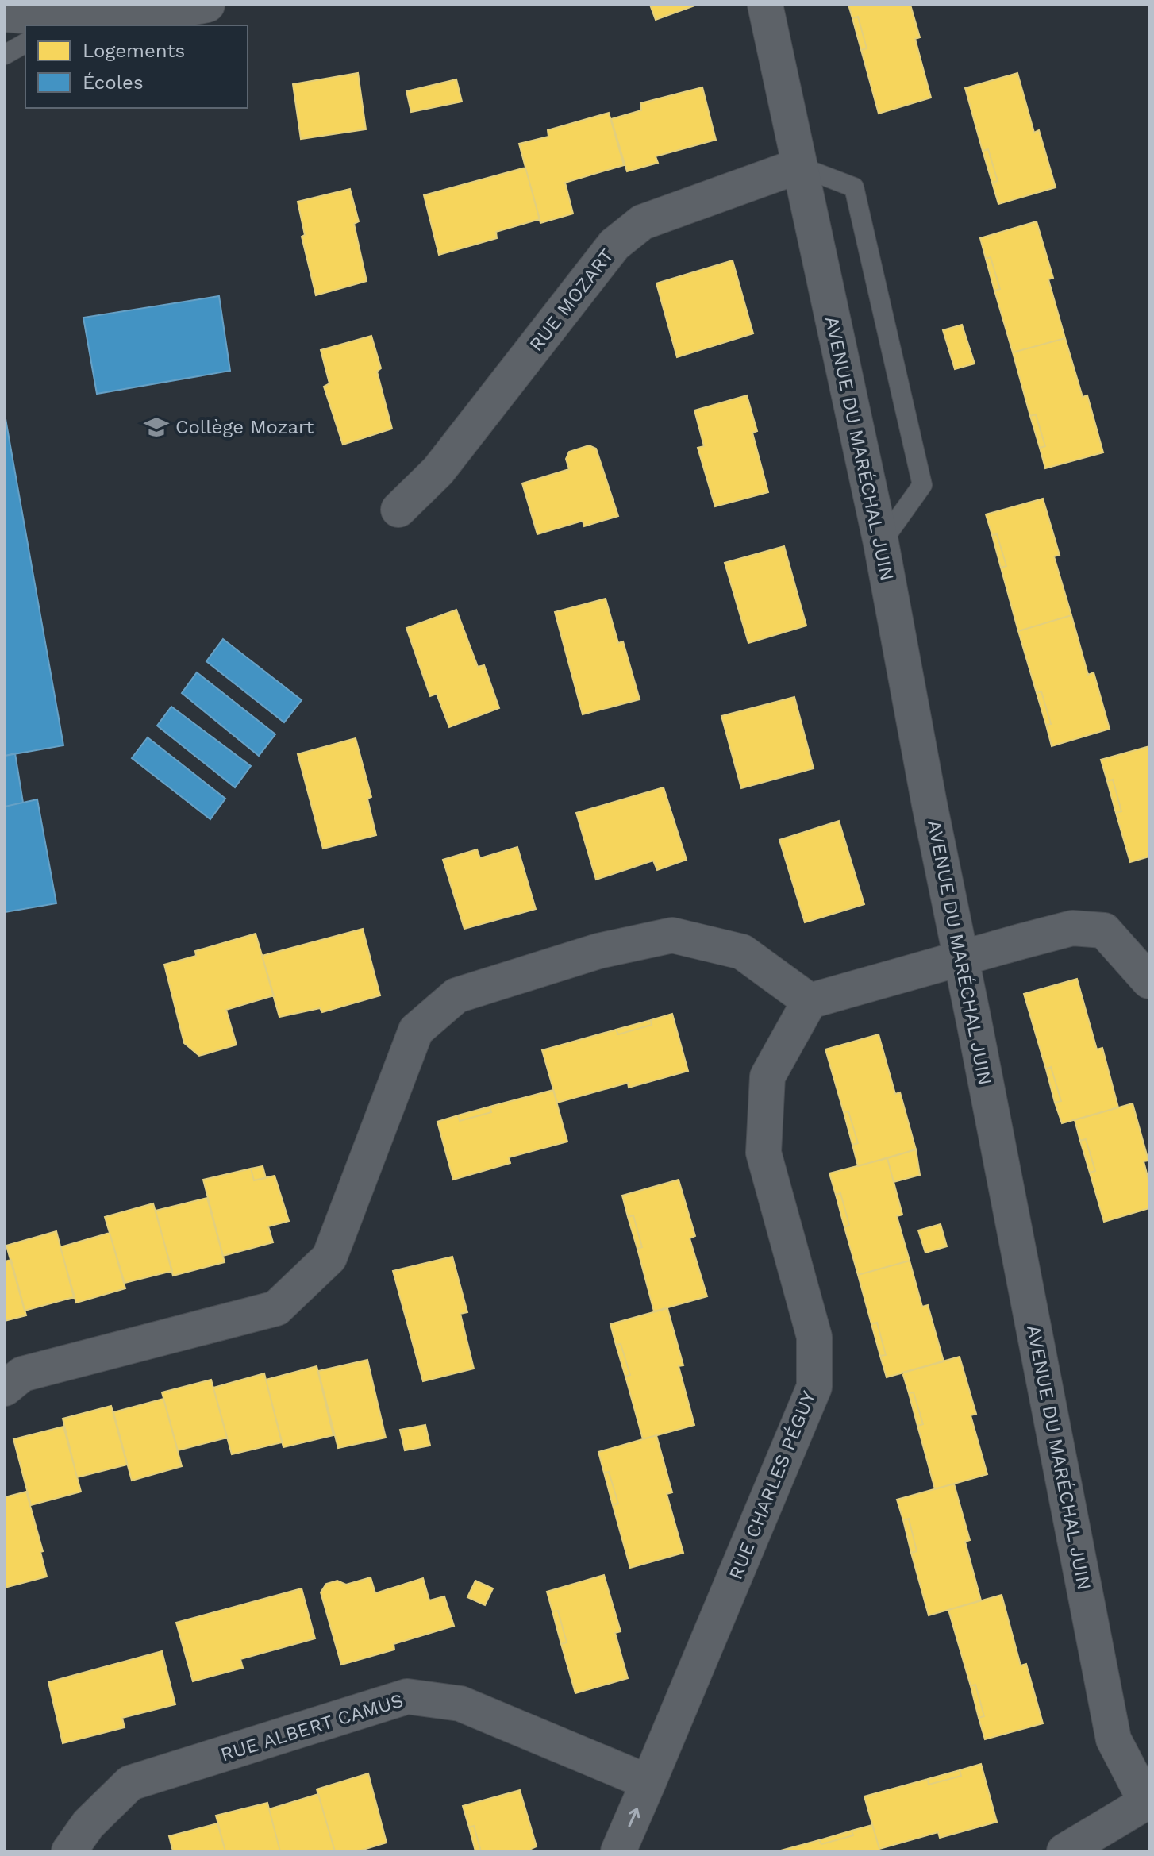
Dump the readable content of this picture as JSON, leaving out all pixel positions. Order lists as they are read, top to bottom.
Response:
{
  "streets": {
    "street": [
      "RUE MOZART",
      "AVENUE DU MARÉCHAL JUIN",
      "RUE CHARLES PÉGUY",
      "RUE ALBERT CAMUS"
    ]
  },
  "crossings": [
    ["RUE MOZART", "AVENUE DU MARÉCHAL JUIN"],
    ["RUE CHARLES PÉGUY", "RUE ALBERT CAMUS"]
  ],
  "places": {
    "school or university": ["Collège Mozart"]
  },
  "legend": ["Logements", "Écoles"]
}
